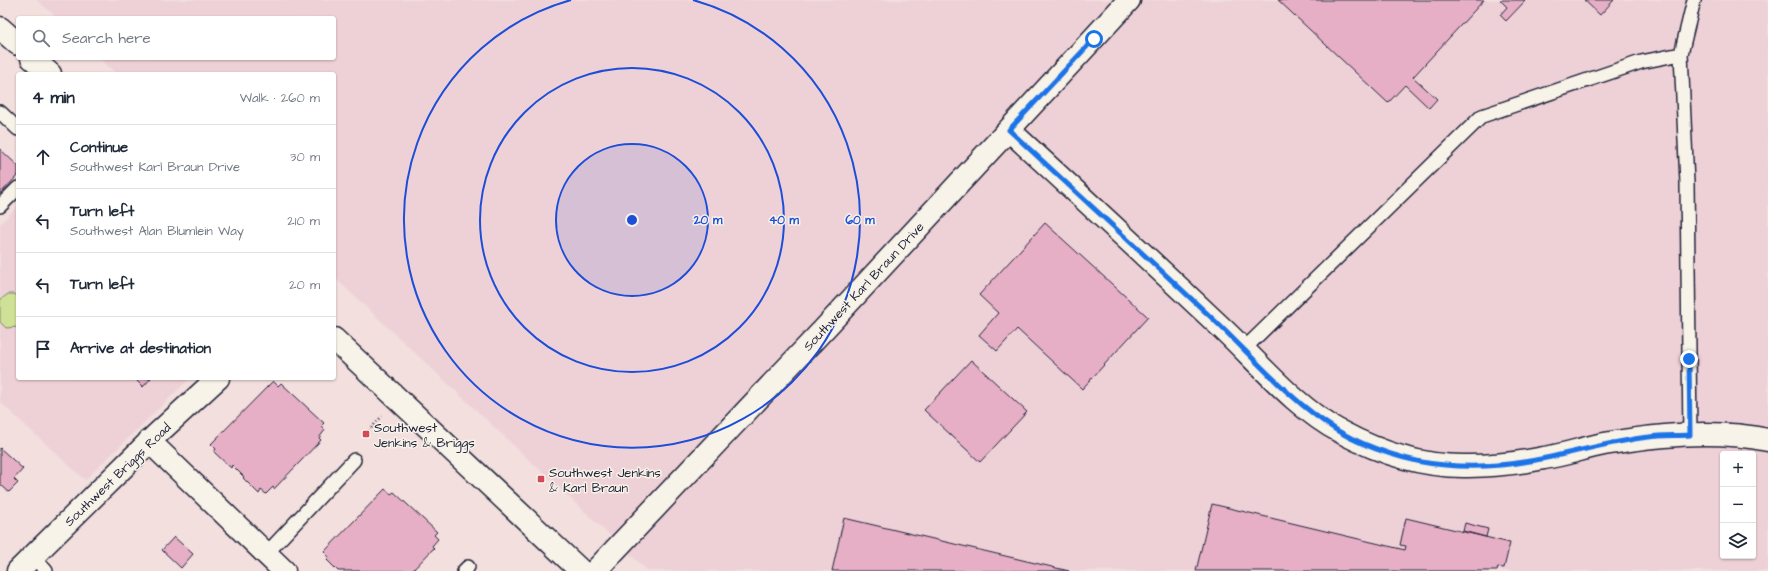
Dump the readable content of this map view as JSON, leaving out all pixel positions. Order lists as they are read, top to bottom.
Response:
{
  "streets": {
    "street": ["Southwest Karl Braun Drive", "Southwest Briggs Road"]
  },
  "places": {
    "transit": ["Southwest Jenkins & Briggs", "Southwest Jenkins & Karl Braun"]
  },
  "page": {
    "search": "Search here",
    "heading": ["4 min", "Walk · 260 m"],
    "list": [
      ["Continue", "Southwest Karl Braun Drive", "30 m"],
      ["Turn left", "Southwest Alan Blumlein Way", "210 m"],
      ["Turn left", "20 m"],
      "Arrive at destination"
    ],
    "map_buttons": ["+", "−"]
  },
  "rings": ["20 m", "40 m", "60 m"]
}
